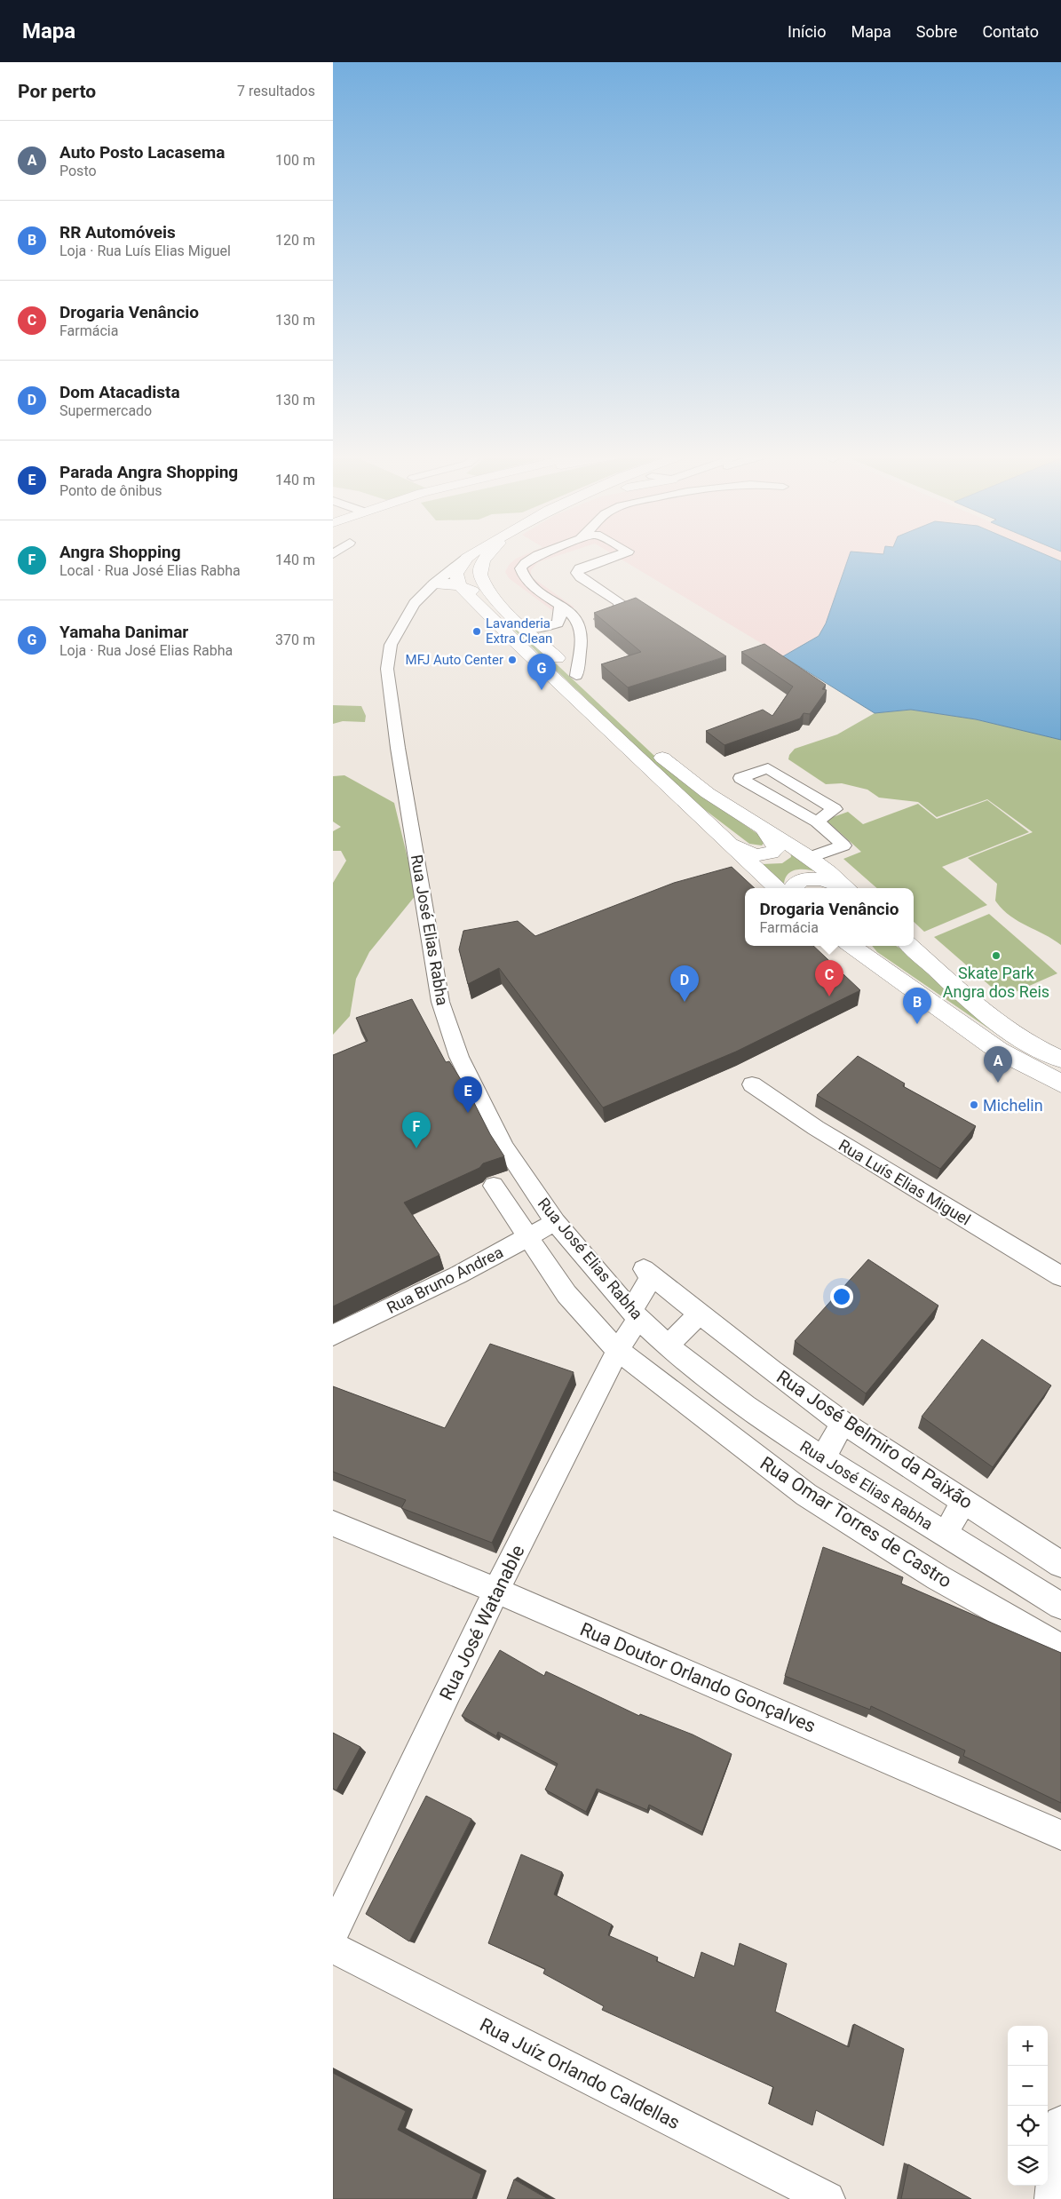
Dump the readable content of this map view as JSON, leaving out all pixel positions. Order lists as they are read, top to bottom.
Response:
{
  "streets": {
    "main road": ["Rua José Elias Rabha"],
    "street": [
      "Rua Luís Elias Miguel",
      "Rua Bruno Andrea",
      "Rua José Belmiro da Paixão",
      "Rua Omar Torres de Castro",
      "Rua José Watanable",
      "Rua Doutor Orlando Gonçalves",
      "Rua Juíz Orlando Caldellas"
    ]
  },
  "crossings": [
    ["Rua José Elias Rabha", "Rua Bruno Andrea"],
    ["Rua José Elias Rabha", "Rua José Watanable"],
    ["Rua Bruno Andrea", "Rua Omar Torres de Castro"],
    ["Rua José Belmiro da Paixão", "Rua José Watanable"],
    ["Rua Omar Torres de Castro", "Rua José Watanable"],
    ["Rua José Watanable", "Rua Doutor Orlando Gonçalves"]
  ],
  "places": [
    "Lavanderia Extra Clean",
    "MFJ Auto Center",
    "Skate Park Angra dos Reis",
    "Michelin"
  ],
  "page": {
    "header": "Mapa",
    "nav": [
      "Início",
      "Mapa",
      "Sobre",
      "Contato"
    ],
    "heading": ["Por perto", "7 resultados"],
    "list": [
      {
        "mark": "A",
        "name": "Auto Posto Lacasema",
        "note": "Posto",
        "value": "100 m"
      },
      {
        "mark": "B",
        "name": "RR Automóveis",
        "note": "Loja · Rua Luís Elias Miguel",
        "value": "120 m"
      },
      {
        "mark": "C",
        "name": "Drogaria Venâncio",
        "note": "Farmácia",
        "value": "130 m"
      },
      {
        "mark": "D",
        "name": "Dom Atacadista",
        "note": "Supermercado",
        "value": "130 m"
      },
      {
        "mark": "E",
        "name": "Parada Angra Shopping",
        "note": "Ponto de ônibus",
        "value": "140 m"
      },
      {
        "mark": "F",
        "name": "Angra Shopping",
        "note": "Local · Rua José Elias Rabha",
        "value": "140 m"
      },
      {
        "mark": "G",
        "name": "Yamaha Danimar",
        "note": "Loja · Rua José Elias Rabha",
        "value": "370 m"
      }
    ],
    "pins": [
      "G",
      "C",
      "D",
      "B",
      "A",
      "E",
      "F"
    ],
    "popup": ["Drogaria Venâncio", "Farmácia"],
    "map_buttons": ["+", "−"]
  }
}
